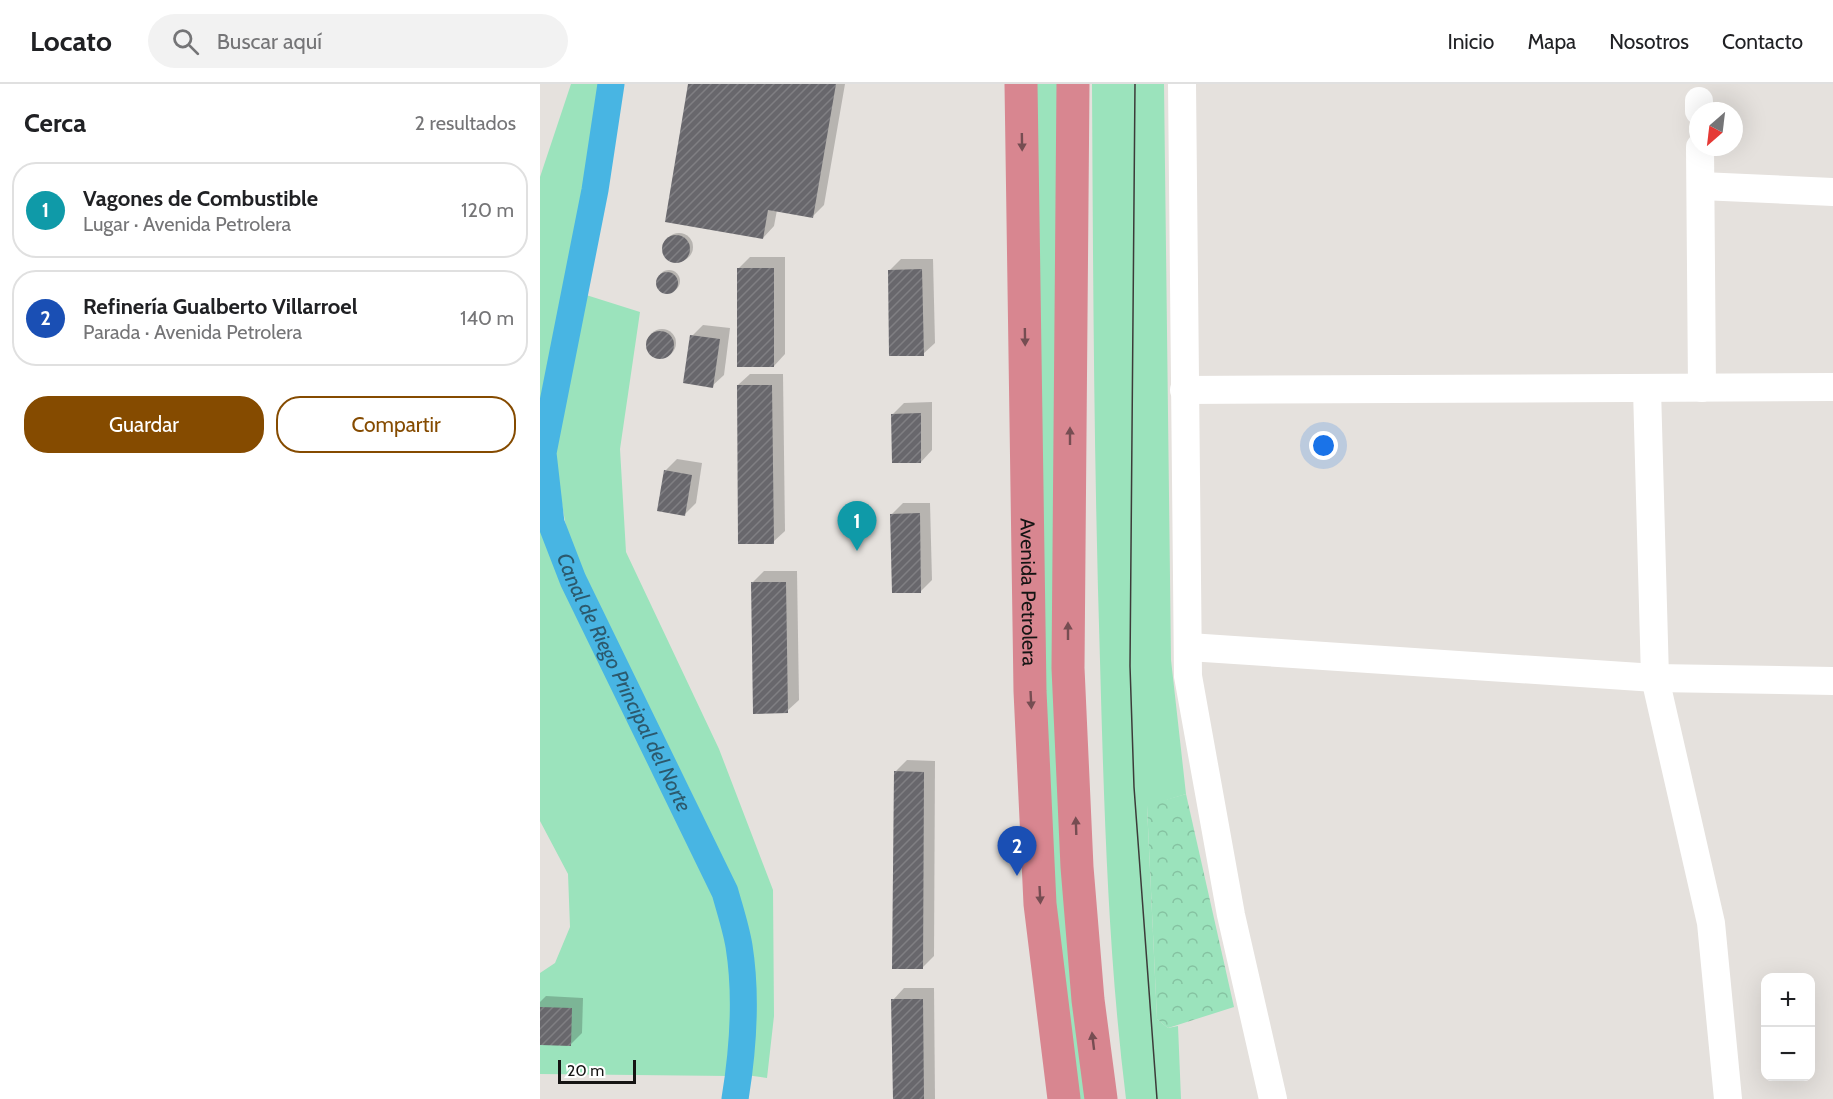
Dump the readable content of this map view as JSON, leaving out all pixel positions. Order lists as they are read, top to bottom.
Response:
{
  "streets": {
    "highway": ["Avenida Petrolera"]
  },
  "water": ["Canal de Riego Principal del Norte"],
  "scale_bar": "20 m",
  "north": "bottom left",
  "page": {
    "header": "Locato",
    "search": "Buscar aquí",
    "nav": [
      "Inicio",
      "Mapa",
      "Nosotros",
      "Contacto"
    ],
    "heading": ["Cerca", "2 resultados"],
    "list": [
      {
        "mark": "1",
        "name": "Vagones de Combustible",
        "note": "Lugar · Avenida Petrolera",
        "value": "120 m"
      },
      {
        "mark": "2",
        "name": "Refinería Gualberto Villarroel",
        "note": "Parada · Avenida Petrolera",
        "value": "140 m"
      }
    ],
    "buttons": ["Guardar", "Compartir"],
    "pins": ["1", "2"],
    "map_buttons": ["+", "−"],
    "scale": "20 m"
  }
}
